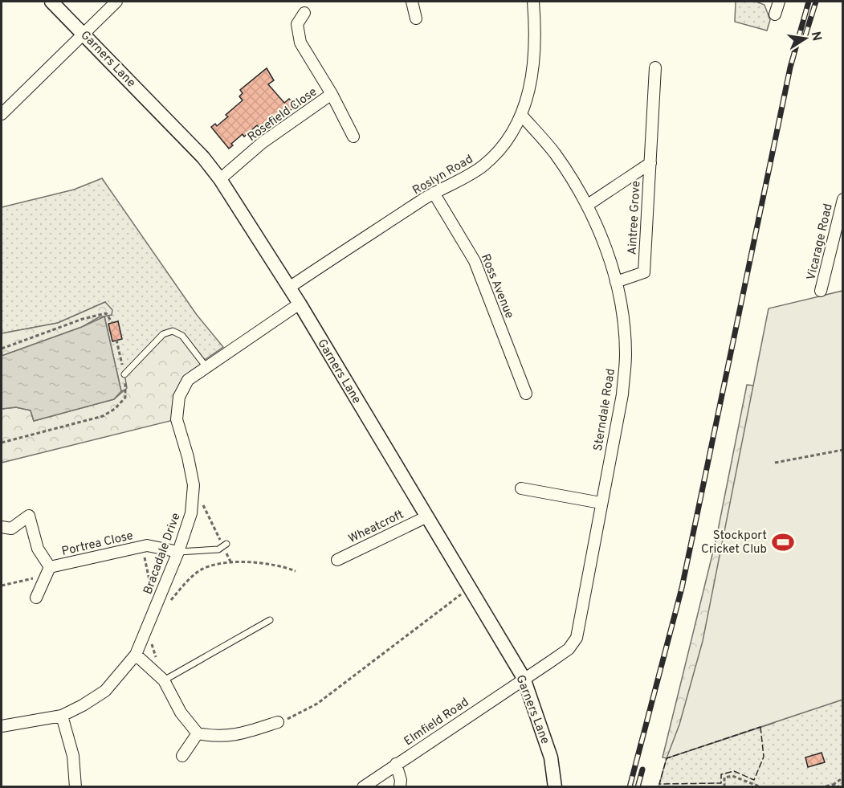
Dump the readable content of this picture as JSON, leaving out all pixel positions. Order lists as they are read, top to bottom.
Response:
{
  "streets": {
    "street": [
      "Garners Lane",
      "Rosefield Close",
      "Roslyn Road",
      "Aintree Grove",
      "Vicarage Road",
      "Ross Avenue",
      "Sterndale Road",
      "Wheatcroft",
      "Portrea Close",
      "Bracadale Drive",
      "Elmfield Road"
    ]
  },
  "crossings": [
    ["Garners Lane", "Rosefield Close"],
    ["Garners Lane", "Roslyn Road"],
    ["Garners Lane", "Sterndale Road"],
    ["Garners Lane", "Wheatcroft"],
    ["Garners Lane", "Bracadale Drive"],
    ["Garners Lane", "Elmfield Road"],
    ["Roslyn Road", "Ross Avenue"],
    ["Roslyn Road", "Sterndale Road"],
    ["Aintree Grove", "Sterndale Road"],
    ["Sterndale Road", "Elmfield Road"],
    ["Portrea Close", "Bracadale Drive"]
  ],
  "places": {
    "sports": ["Stockport Cricket Club"]
  },
  "north": "right"
}
